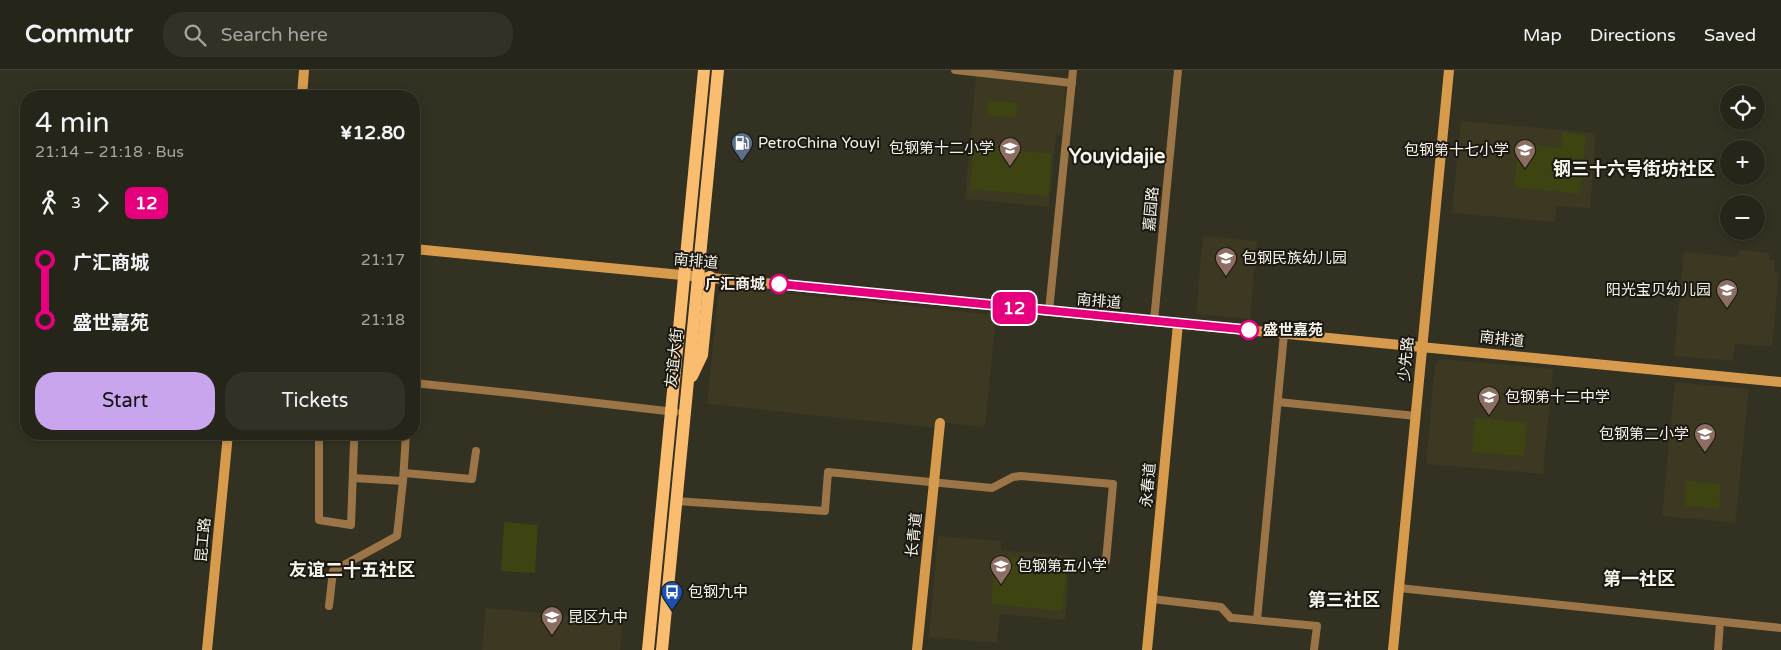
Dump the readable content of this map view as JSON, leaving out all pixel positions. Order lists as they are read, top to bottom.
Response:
{
  "streets": {
    "main road": ["友谊大街"],
    "street": [
      "嘉园路",
      "南排道",
      "少先路",
      "永春道",
      "长青道",
      "昆工路"
    ]
  },
  "crossings": [
    ["嘉园路", "南排道"],
    ["南排道", "友谊大街"],
    ["南排道", "少先路"],
    ["南排道", "永春道"]
  ],
  "districts": [
    "Youyidajie",
    "钢三十六号街坊社区",
    "友谊二十五社区",
    "第一社区",
    "第三社区"
  ],
  "places": {
    "fuel station": ["PetroChina Youyi"],
    "school or university": [
      "包钢第十二小学",
      "包钢第十七小学",
      "包钢民族幼儿园",
      "阳光宝贝幼儿园",
      "包钢第十二中学",
      "包钢第二小学",
      "包钢第五小学",
      "昆区九中"
    ],
    "other": ["广汇商城", "盛世嘉苑"],
    "bus stop": ["包钢九中"]
  },
  "lines": ["bus line 12"],
  "page": {
    "header": "Commutr",
    "search": "Search here",
    "nav": ["Map", "Directions", "Saved"],
    "on_map": "12",
    "map_buttons": ["+", "−"],
    "heading": ["4 min", "21:14 – 21:18 · Bus", "¥12.80"],
    "legs": ["3", "12"],
    "list": [
      {
        "name": "广汇商城",
        "value": "21:17"
      },
      {
        "name": "盛世嘉苑",
        "value": "21:18"
      }
    ],
    "buttons": ["Start", "Tickets"]
  }
}
